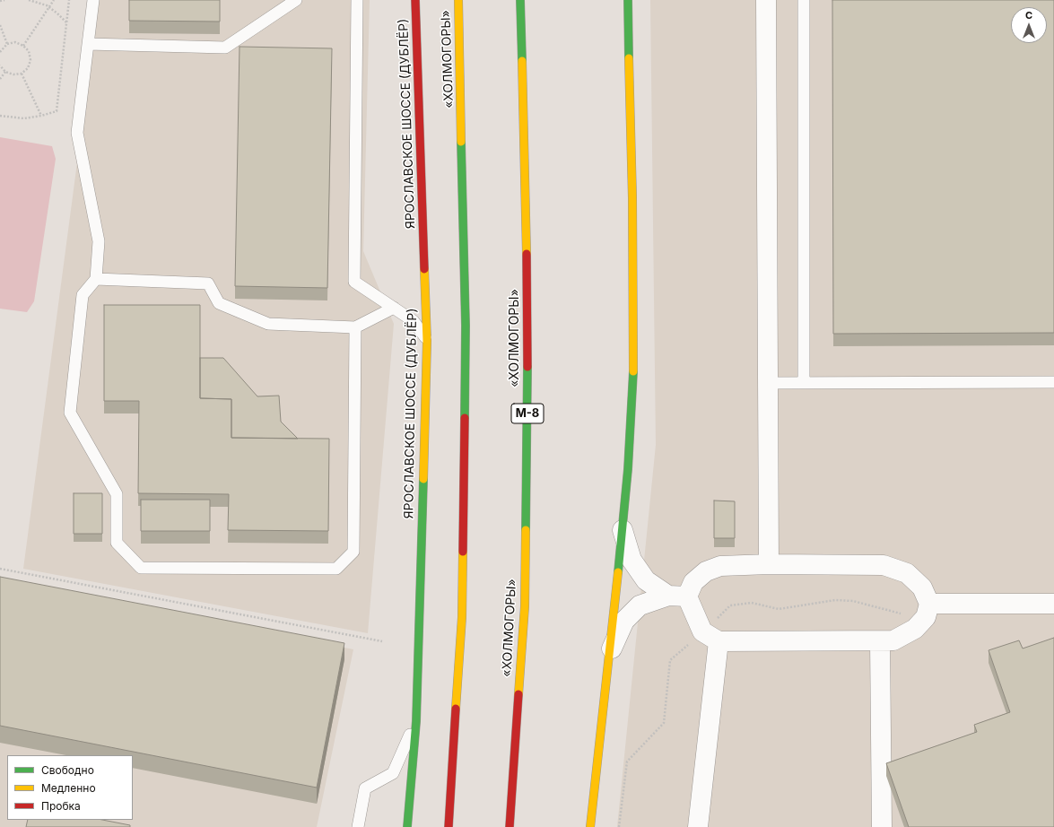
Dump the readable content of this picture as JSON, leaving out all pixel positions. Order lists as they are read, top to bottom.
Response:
{
  "streets": {
    "main road": ["«ХОЛМОГОРЫ»", "ЯРОСЛАВСКОЕ ШОССЕ (ДУБЛЁР)", "М-8"]
  },
  "legend": ["Свободно", "Медленно", "Пробка"],
  "north": "top"
}
